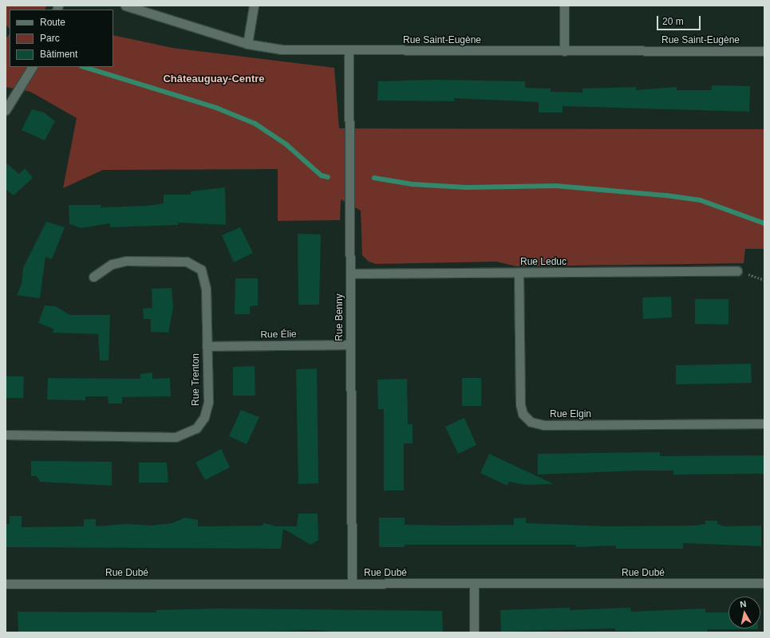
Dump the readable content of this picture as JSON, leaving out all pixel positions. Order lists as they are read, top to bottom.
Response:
{
  "streets": {
    "street": [
      "Rue Saint-Eugène",
      "Rue Leduc",
      "Rue Benny",
      "Rue Élie",
      "Rue Trenton",
      "Rue Elgin",
      "Rue Dubé"
    ]
  },
  "crossings": [
    ["Rue Saint-Eugène", "Rue Benny"],
    ["Rue Leduc", "Rue Benny"],
    ["Rue Leduc", "Rue Elgin"],
    ["Rue Benny", "Rue Élie"],
    ["Rue Benny", "Rue Dubé"],
    ["Rue Élie", "Rue Trenton"]
  ],
  "districts": ["Châteauguay-Centre"],
  "legend": ["Route", "Parc", "Bâtiment"],
  "scale_bar": "20 m",
  "north": "top"
}
